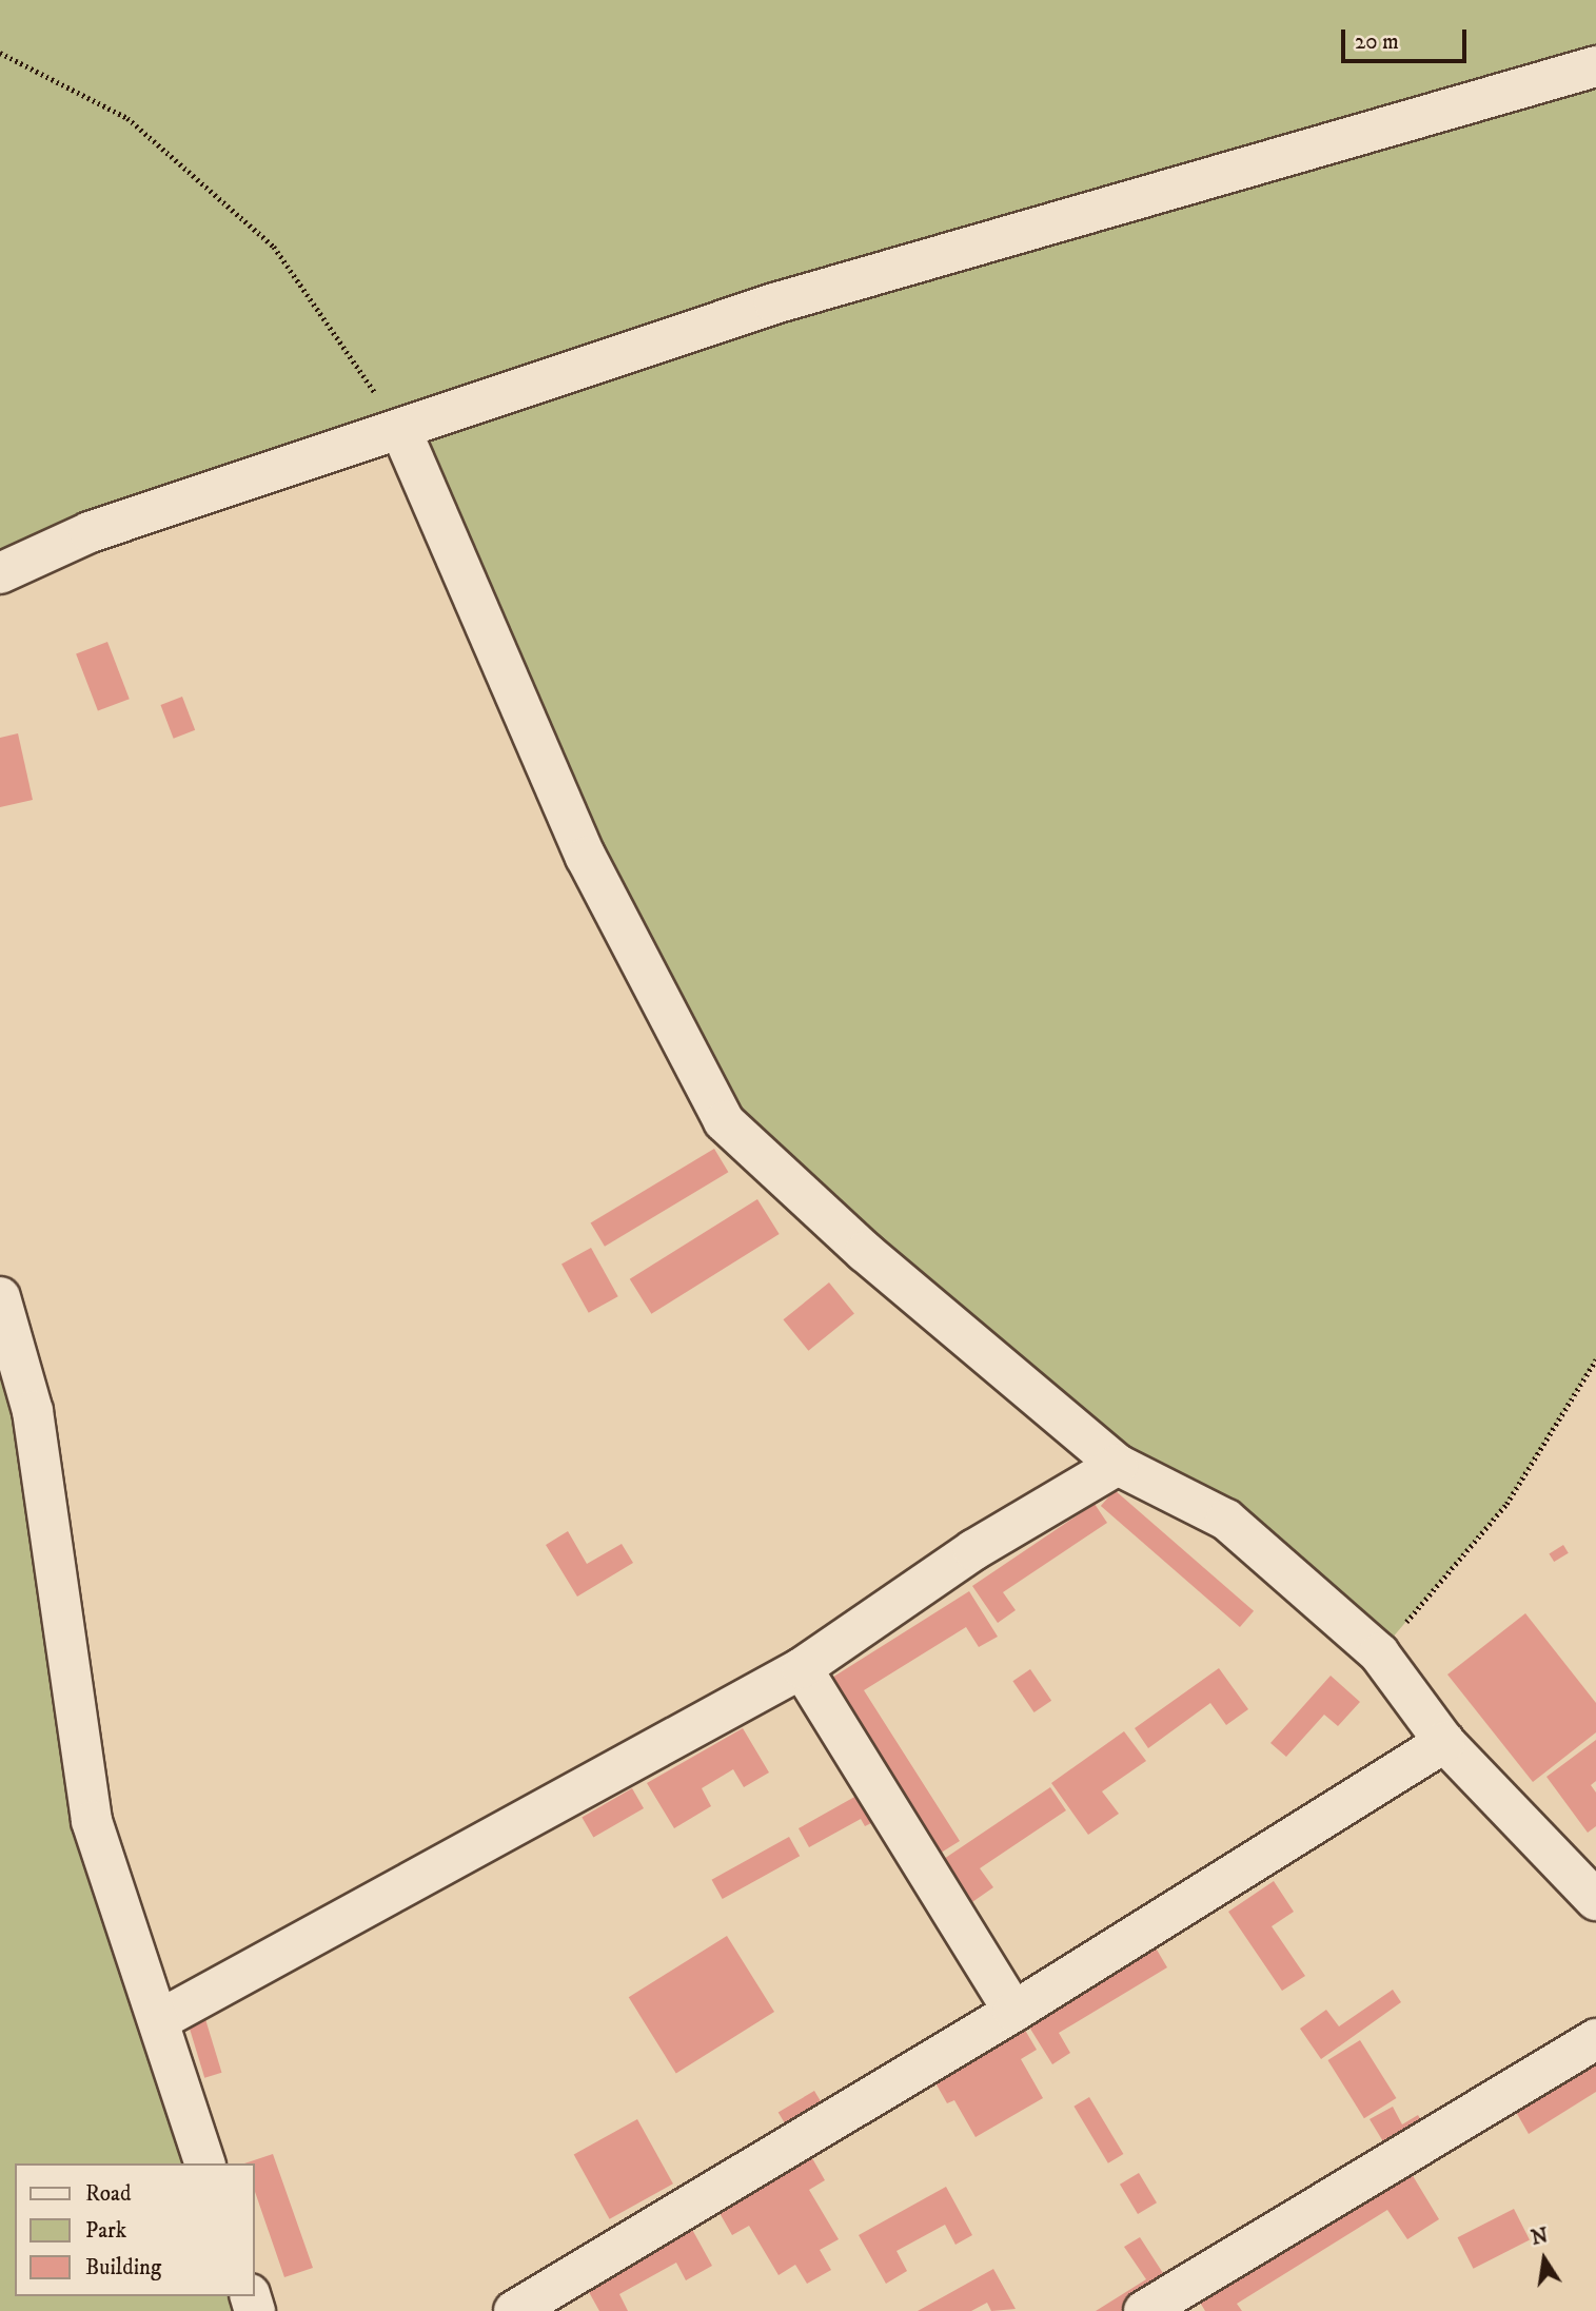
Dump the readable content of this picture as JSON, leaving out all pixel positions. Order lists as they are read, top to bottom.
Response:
{
  "legend": ["Road", "Park", "Building"],
  "scale_bar": "20 m",
  "north": "top"
}
